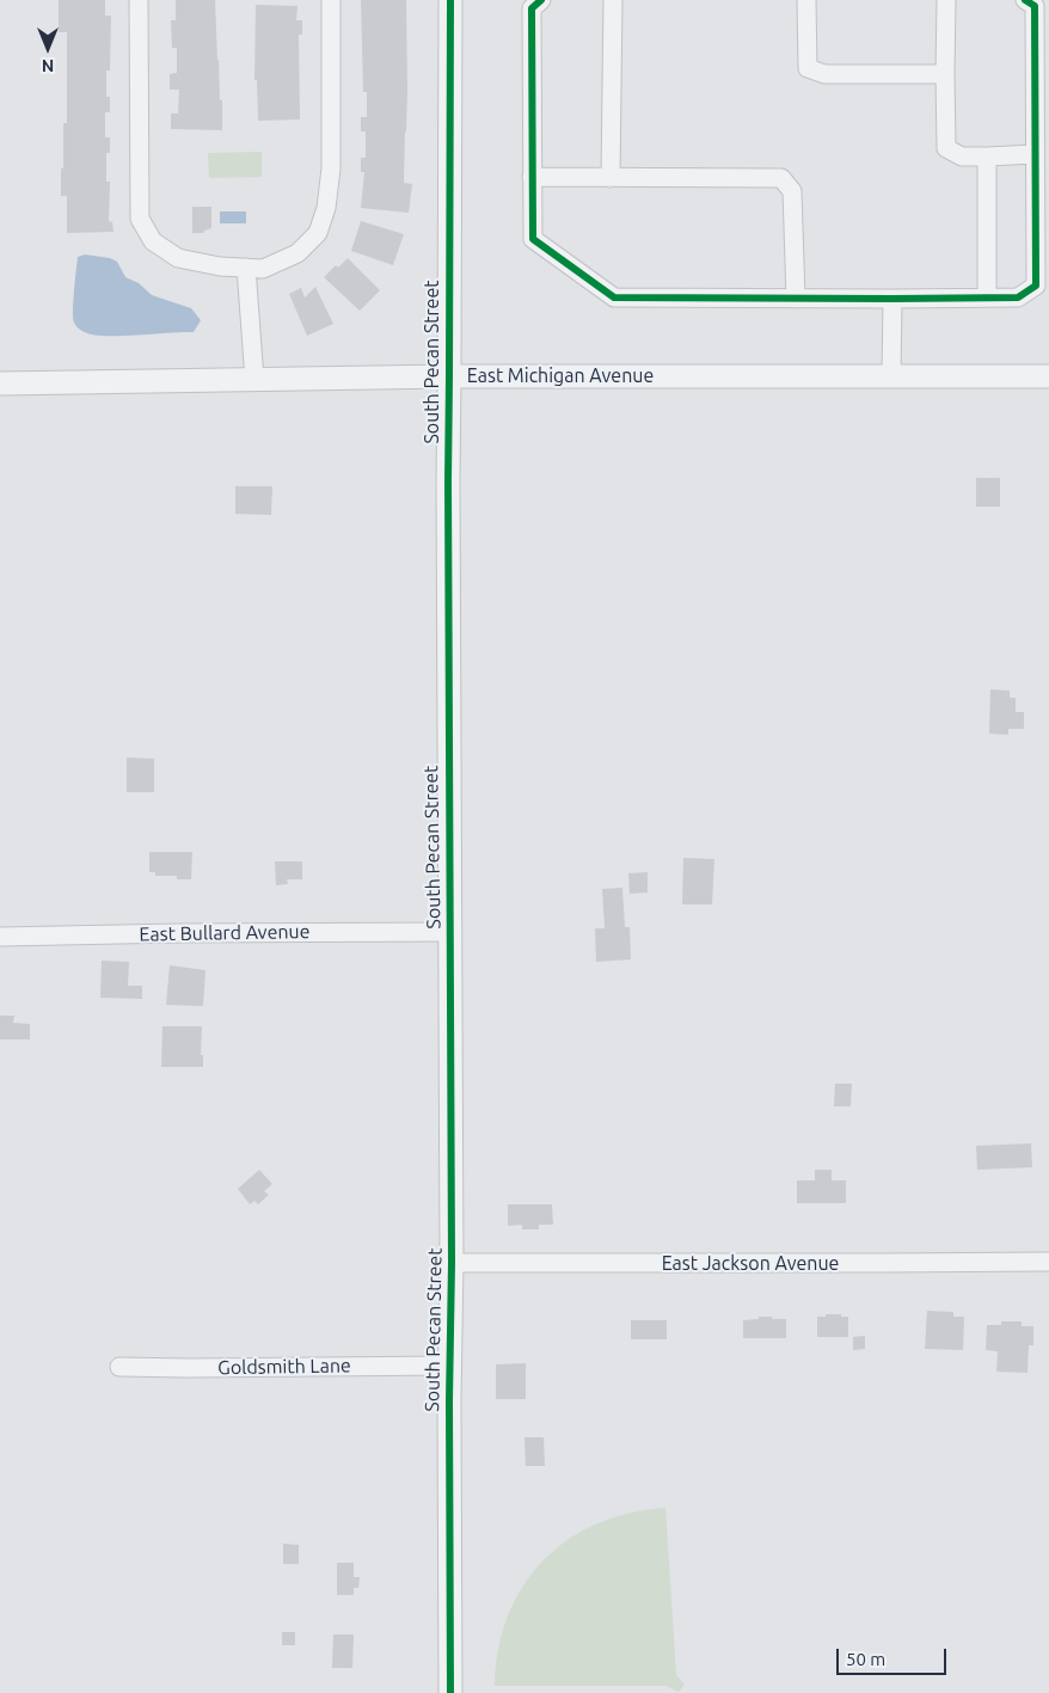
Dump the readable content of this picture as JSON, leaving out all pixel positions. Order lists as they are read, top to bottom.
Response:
{
  "streets": {
    "street": [
      "South Pecan Street",
      "East Michigan Avenue",
      "East Bullard Avenue",
      "East Jackson Avenue",
      "Goldsmith Lane"
    ]
  },
  "crossings": [
    ["South Pecan Street", "East Michigan Avenue"],
    ["South Pecan Street", "East Bullard Avenue"],
    ["South Pecan Street", "East Jackson Avenue"],
    ["South Pecan Street", "Goldsmith Lane"]
  ],
  "scale_bar": "50 m",
  "north": "bottom"
}
